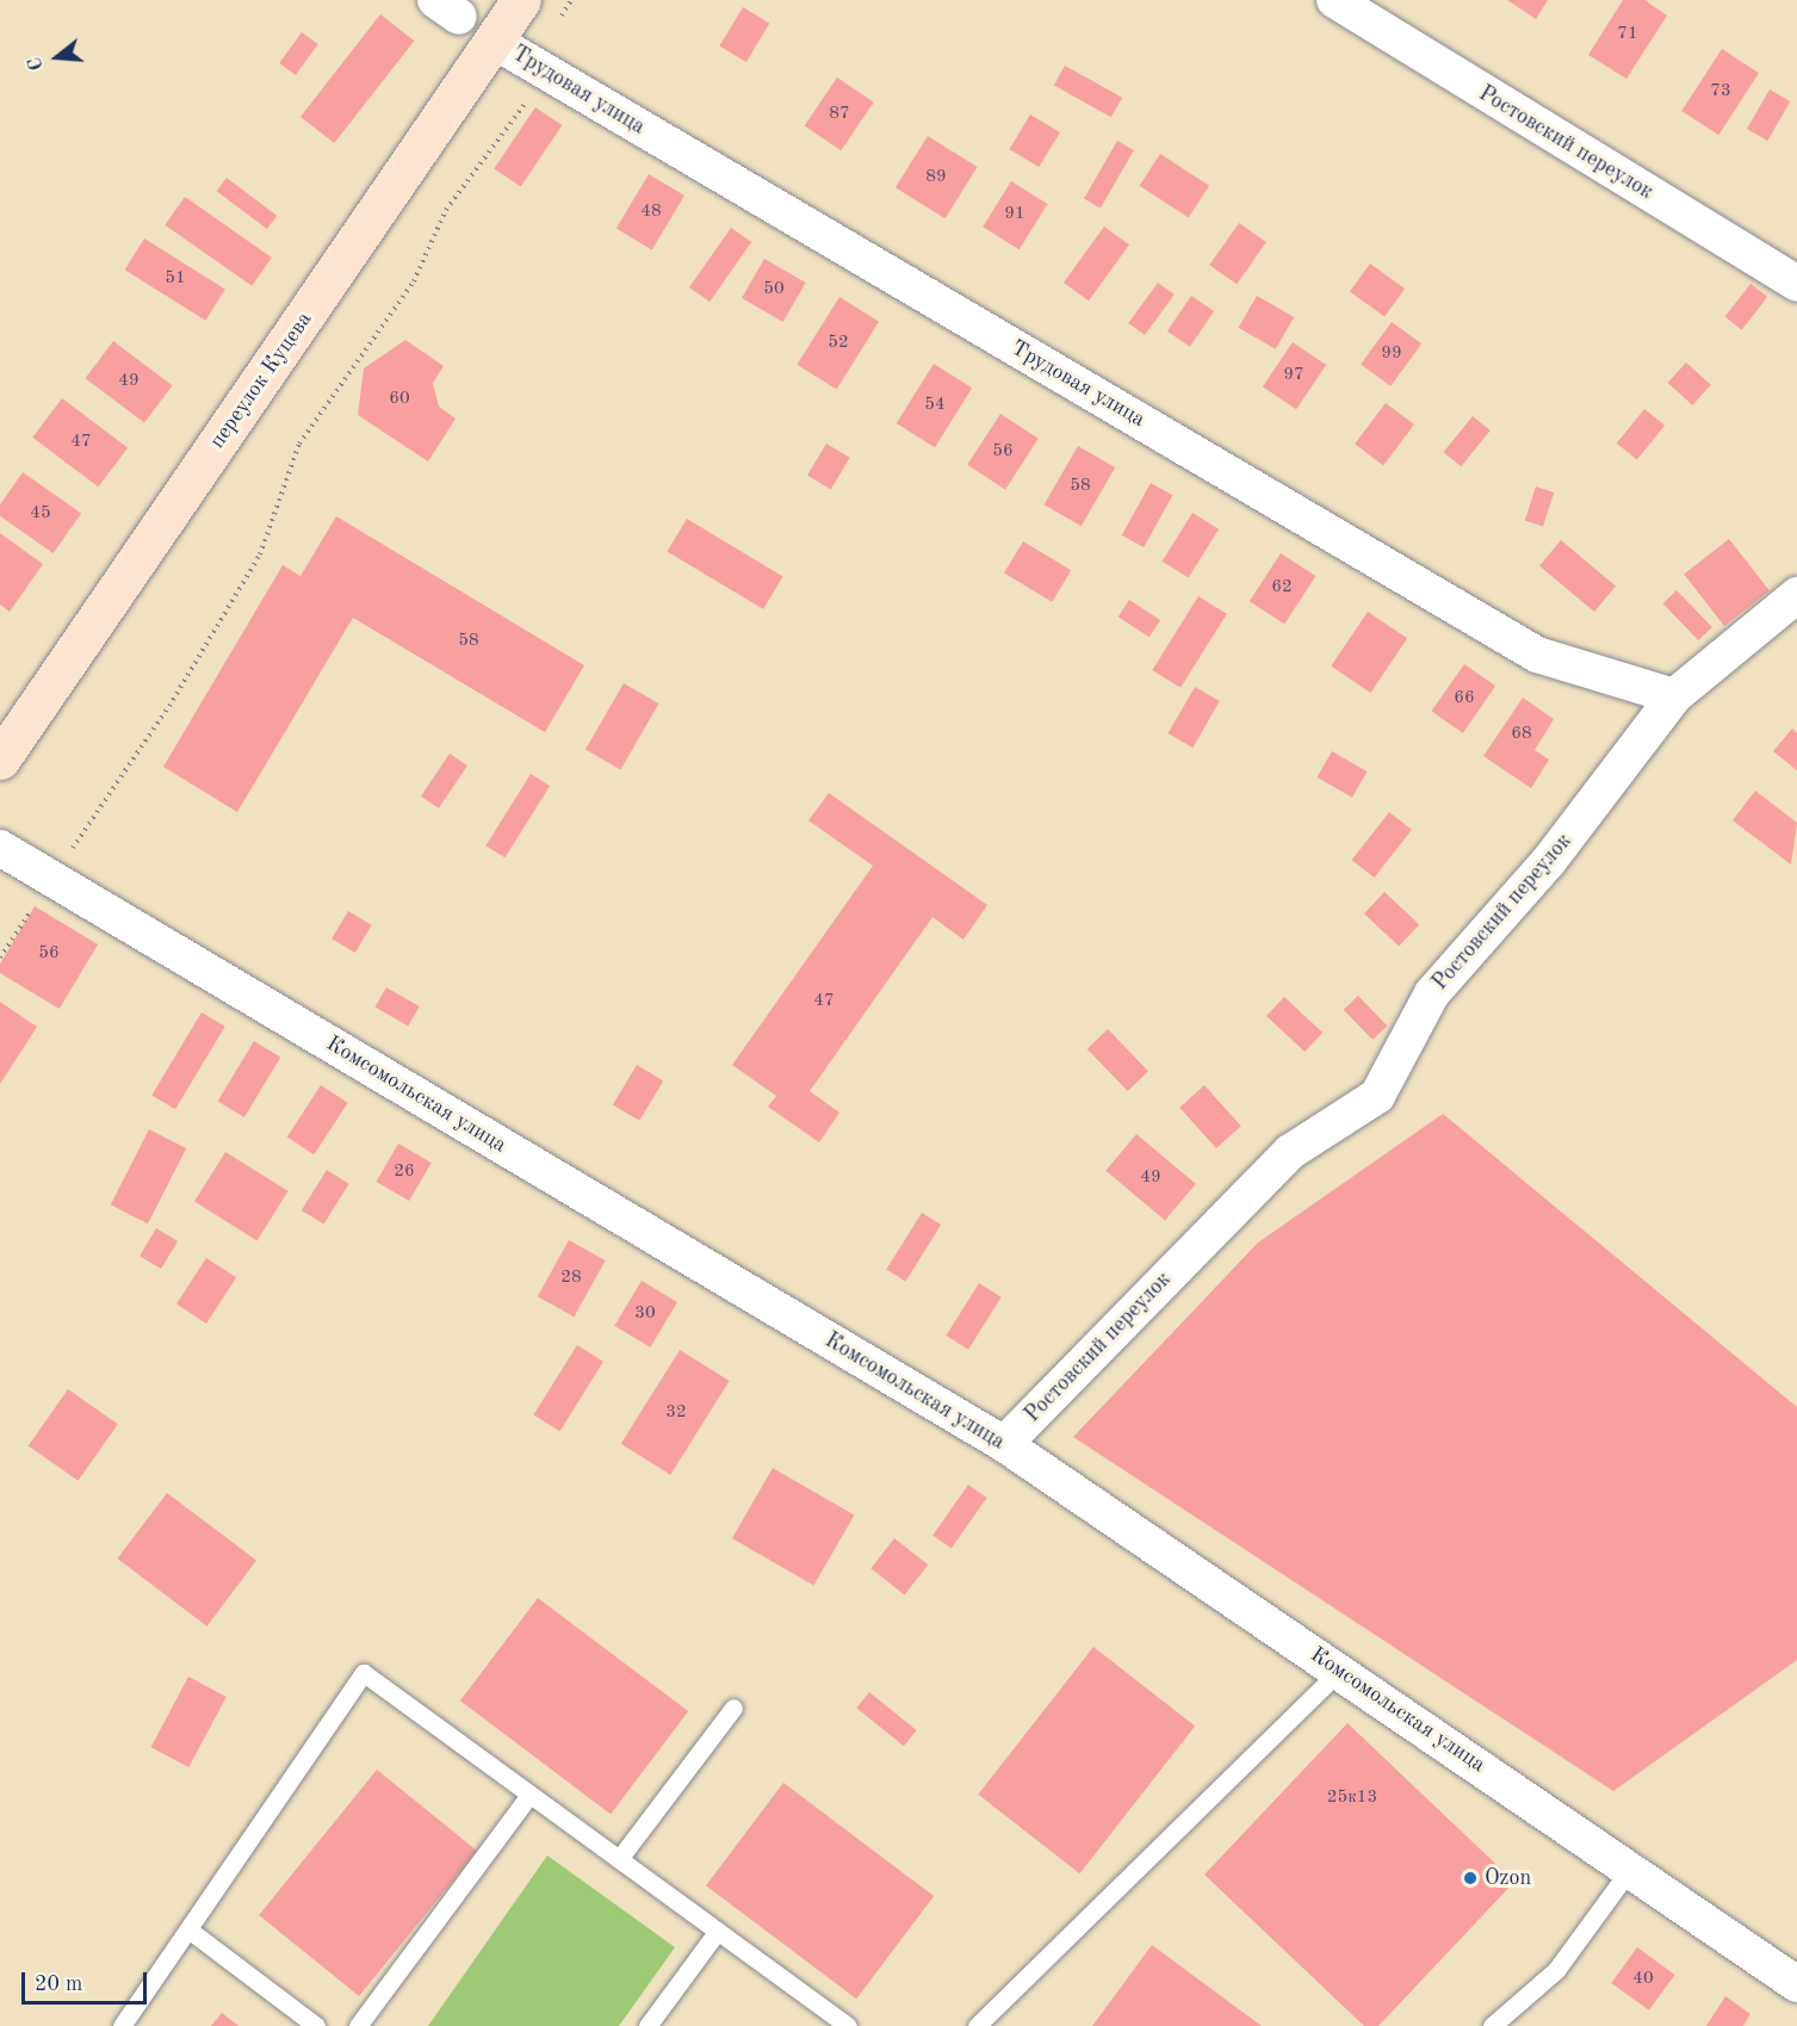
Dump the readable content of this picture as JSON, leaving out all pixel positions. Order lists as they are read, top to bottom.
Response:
{
  "streets": {
    "street": [
      "Трудовая улица",
      "Ростовский переулок",
      "переулок Куцева",
      "Комсомольская улица"
    ]
  },
  "crossings": [
    ["Трудовая улица", "Ростовский переулок"],
    ["Трудовая улица", "переулок Куцева"],
    ["Ростовский переулок", "Комсомольская улица"]
  ],
  "places": ["Ozon"],
  "house_numbers": [
    "71",
    "73",
    "87",
    "89",
    "48",
    "91",
    "51",
    "50",
    "52",
    "99",
    "97",
    "49",
    "60",
    "54",
    "47",
    "56",
    "58",
    "45",
    "62",
    "58",
    "66",
    "68",
    "56",
    "47",
    "26",
    "49",
    "28",
    "30",
    "32",
    "25к13",
    "40"
  ],
  "scale_bar": "20 m",
  "north": "left"
}
